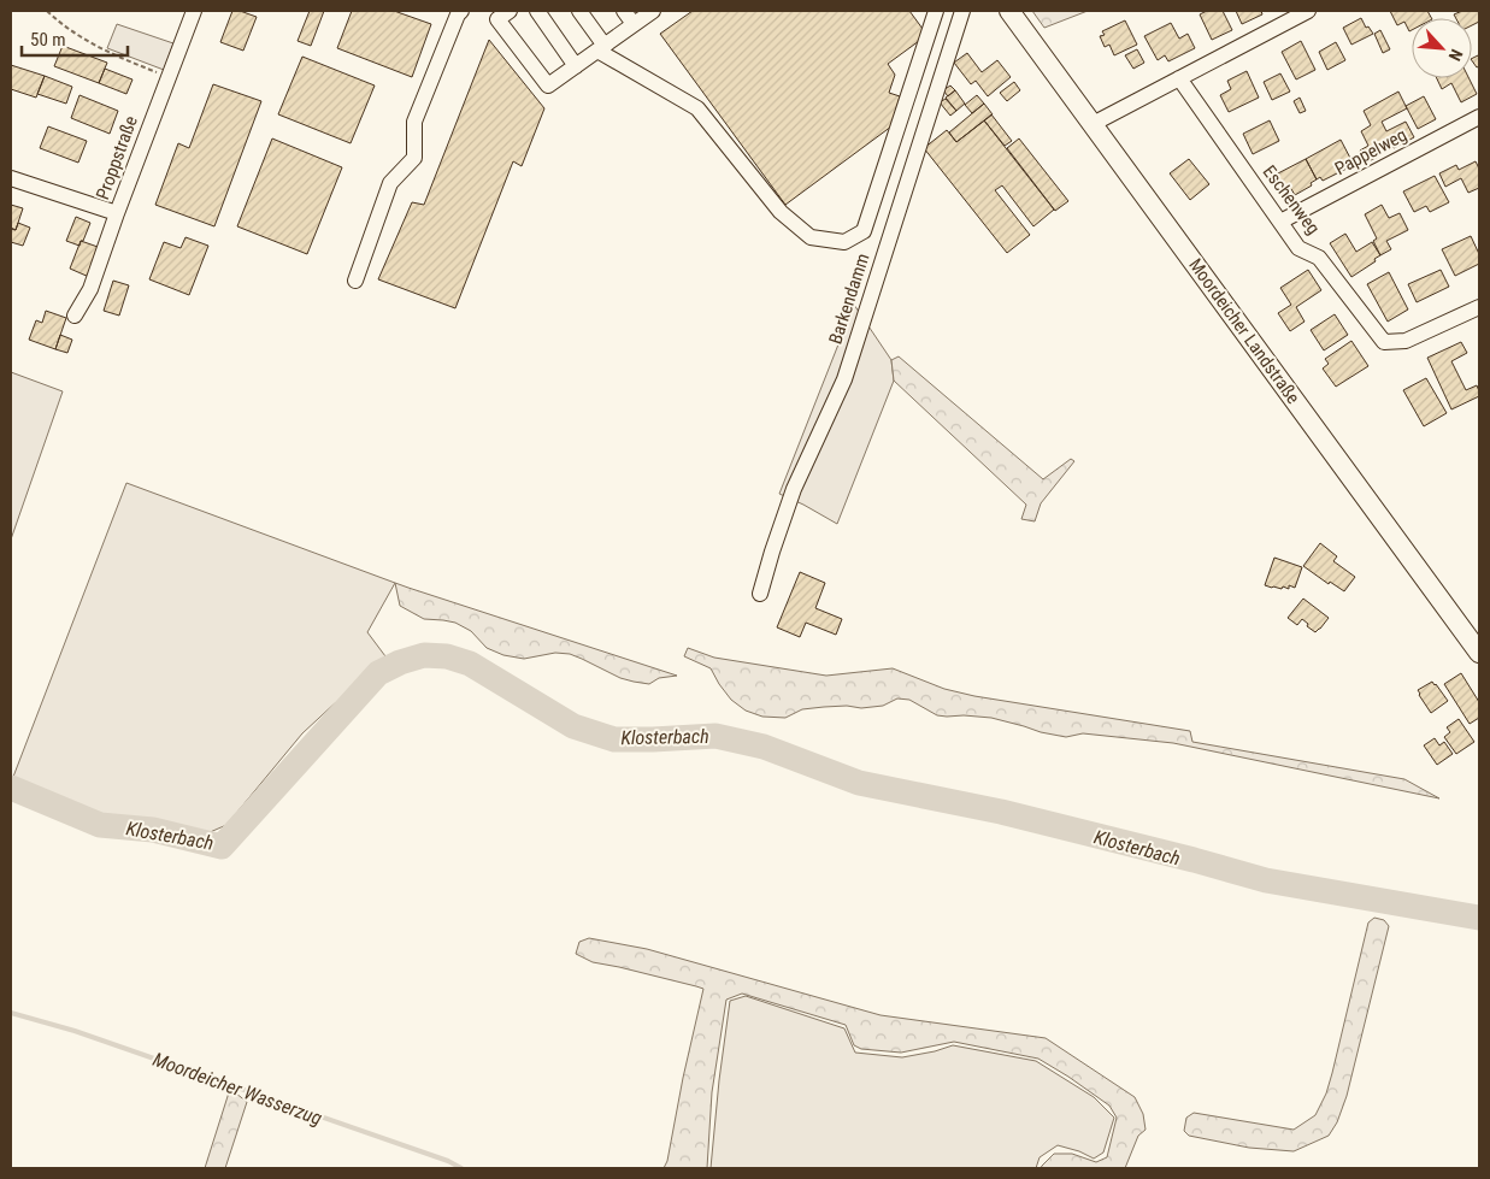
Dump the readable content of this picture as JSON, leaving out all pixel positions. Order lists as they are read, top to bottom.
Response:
{
  "streets": {
    "main road": ["Moordeicher Landstraße"],
    "street": [
      "Pappelweg",
      "Proppstraße",
      "Eschenweg",
      "Barkendamm"
    ]
  },
  "crossings": [
    ["Pappelweg", "Eschenweg"]
  ],
  "water": ["Klosterbach", "Moordeicher Wasserzug"],
  "scale_bar": "50 m",
  "north": "bottom right"
}
